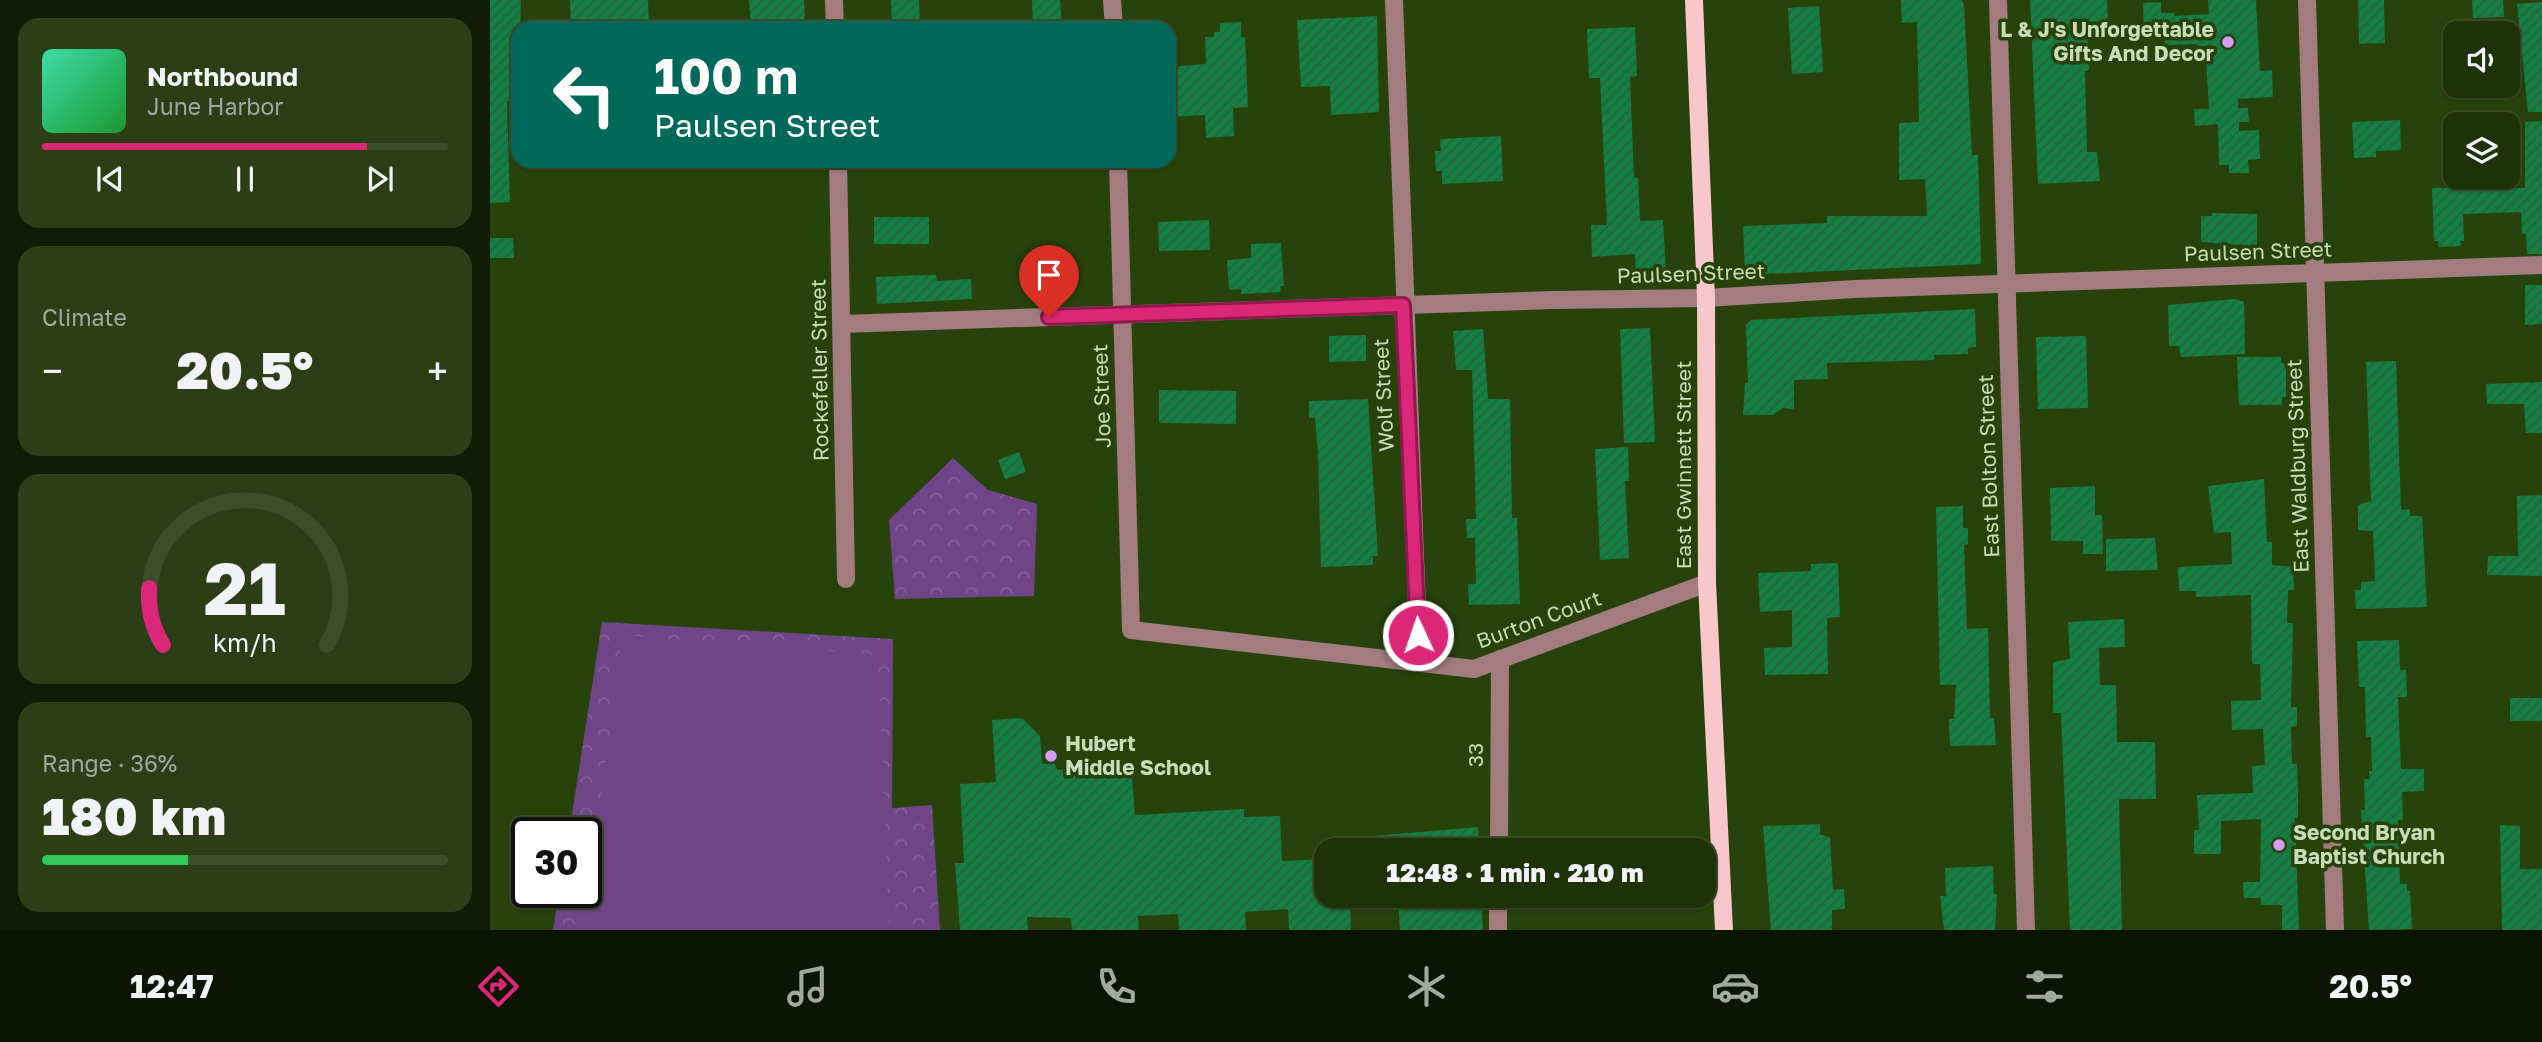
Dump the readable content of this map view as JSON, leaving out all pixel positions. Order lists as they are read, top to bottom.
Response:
{
  "streets": {
    "main road": ["East Gwinnett Street"],
    "street": [
      "Paulsen Street",
      "Rockefeller Street",
      "Wolf Street",
      "Joe Street",
      "East Bolton Street",
      "East Waldburg Street",
      "Burton Court",
      "33"
    ]
  },
  "crossings": [
    ["Paulsen Street", "Rockefeller Street"],
    ["Paulsen Street", "Wolf Street"],
    ["Paulsen Street", "Joe Street"],
    ["Paulsen Street", "East Gwinnett Street"],
    ["Paulsen Street", "East Bolton Street"],
    ["Paulsen Street", "East Waldburg Street"],
    ["Wolf Street", "Burton Court"],
    ["Joe Street", "Burton Court"],
    ["East Gwinnett Street", "Burton Court"],
    ["Burton Court", "33"]
  ],
  "places": ["L & J's Unforgettable Gifts And Decor", "Hubert Middle School", "Second Bryan Baptist Church"],
  "page": {
    "turn": ["100 m", "Paulsen Street"],
    "song": ["Northbound", "June Harbor"],
    "tile": [
      "Climate",
      ["Range · 36%", "180 km"]
    ],
    "heat": ["−", "20.5°", "+"],
    "limit": "30",
    "trip": "12:48 · 1 min · 210 m",
    "tabs": ["12:47", "20.5°"],
    "gauge": ["21", "km/h"]
  }
}
